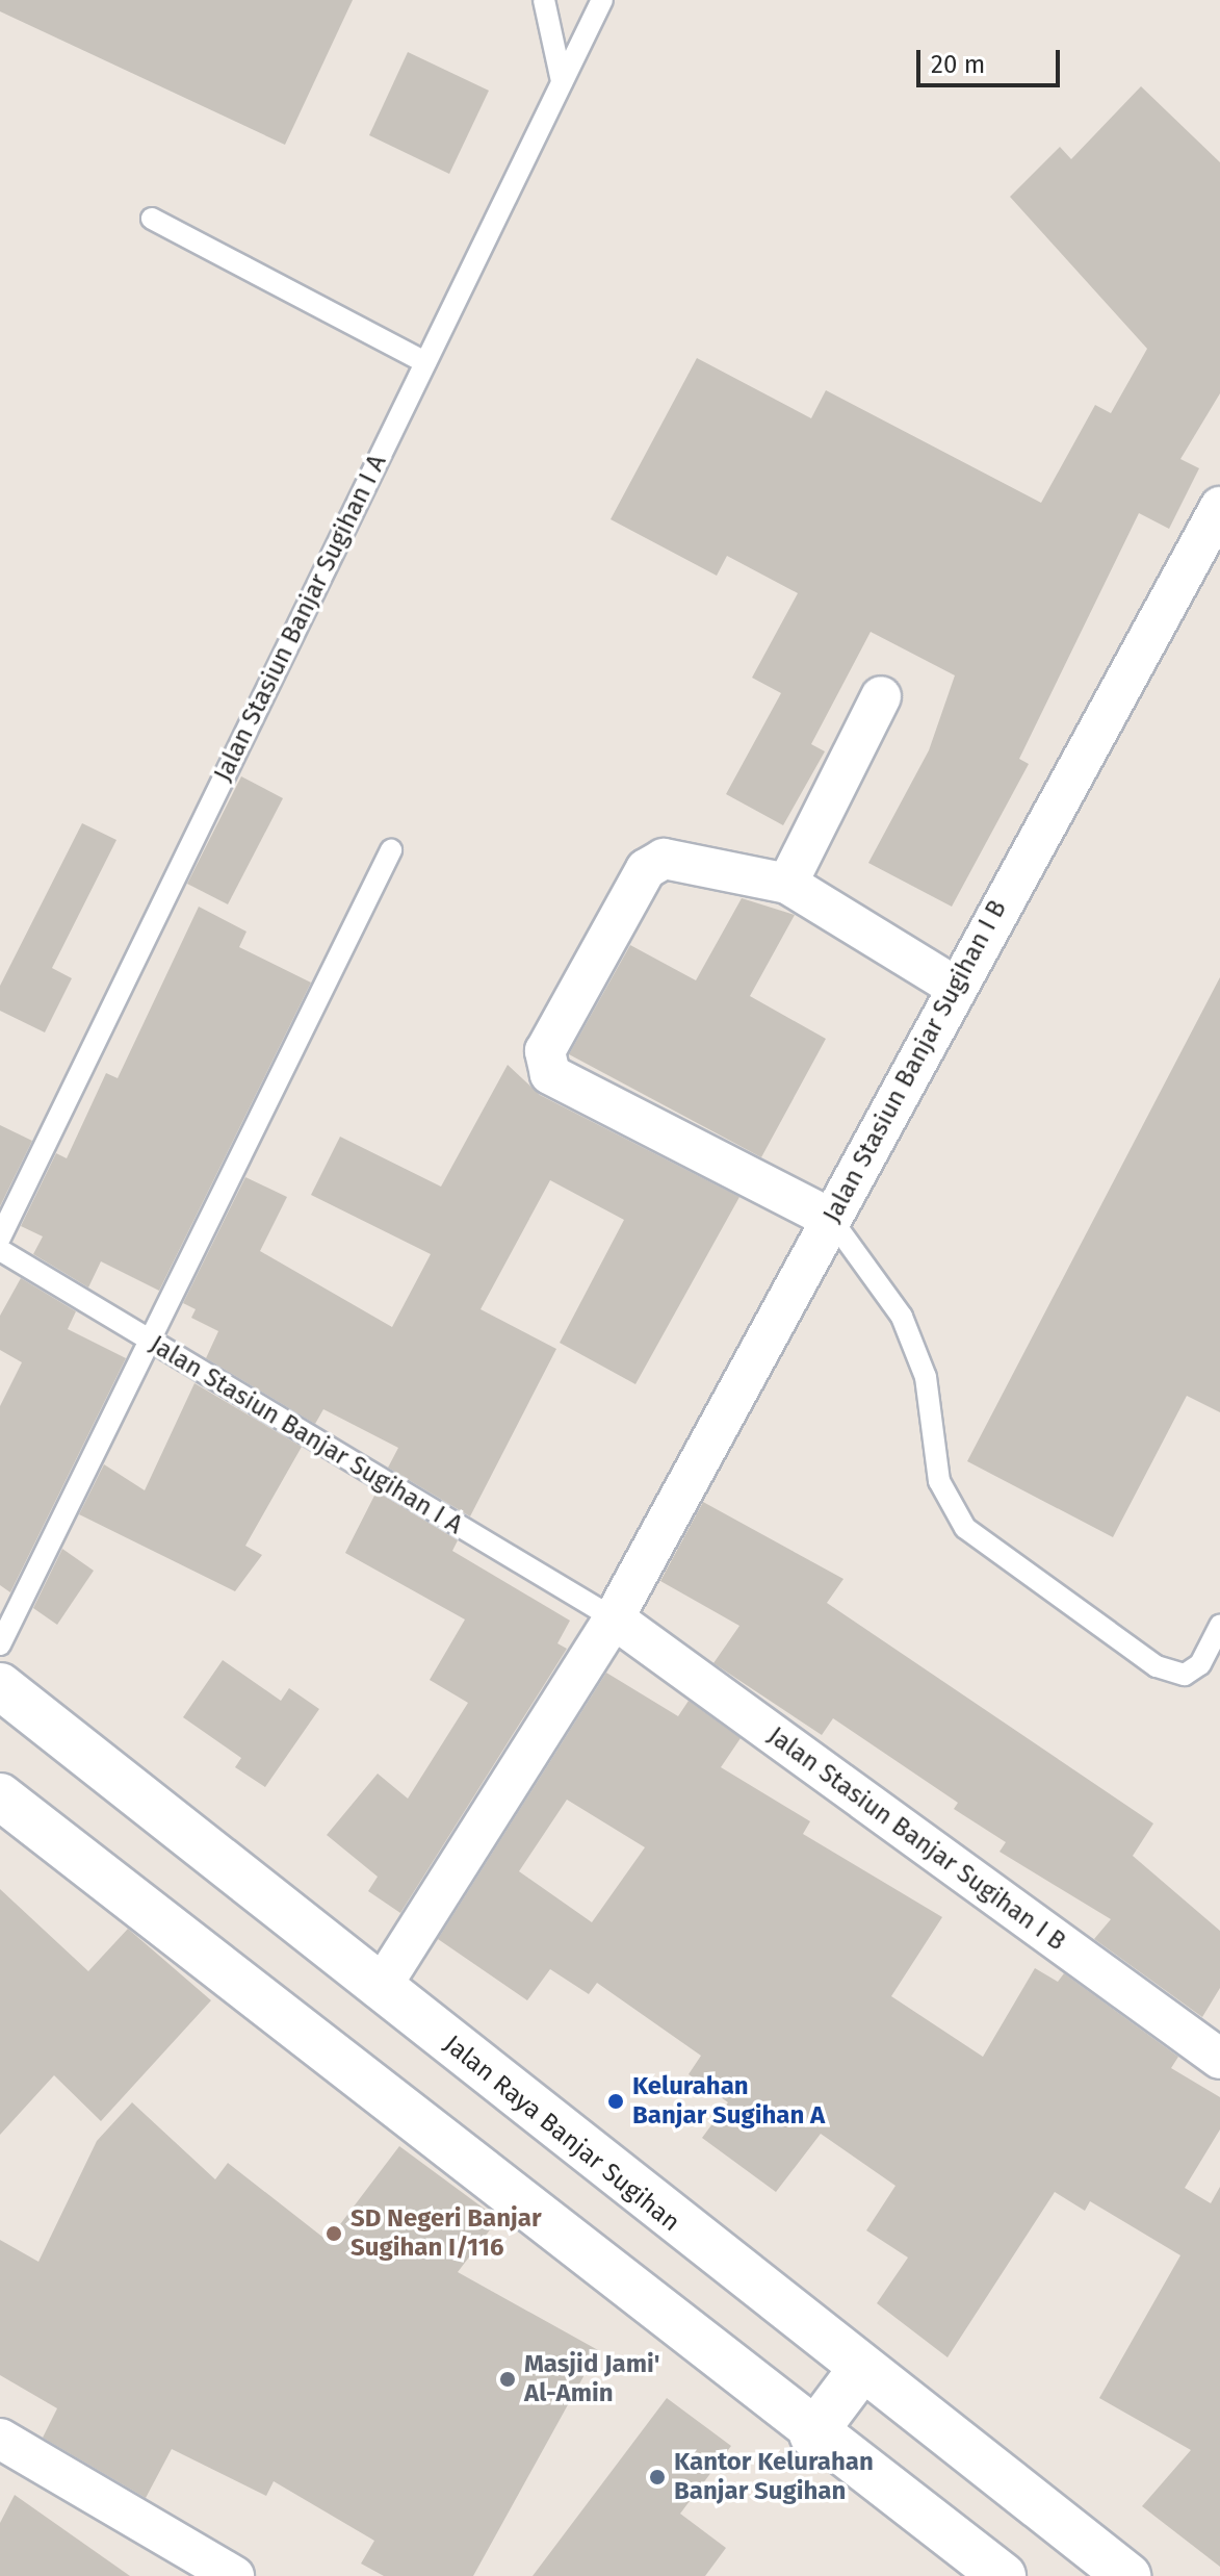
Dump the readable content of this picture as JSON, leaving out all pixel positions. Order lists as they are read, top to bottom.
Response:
{
  "streets": {
    "main road": ["Jalan Raya Banjar Sugihan"],
    "street": ["Jalan Stasiun Banjar Sugihan I B"],
    "lane": ["Jalan Stasiun Banjar Sugihan I A"]
  },
  "crossings": [
    ["Jalan Stasiun Banjar Sugihan I A", "Jalan Stasiun Banjar Sugihan I B"],
    ["Jalan Stasiun Banjar Sugihan I B", "Jalan Raya Banjar Sugihan"]
  ],
  "places": [
    "Kelurahan Banjar Sugihan A",
    "SD Negeri Banjar Sugihan I/116",
    "Masjid Jami' Al-Amin",
    "Kantor Kelurahan Banjar Sugihan"
  ],
  "scale_bar": "20 m"
}
